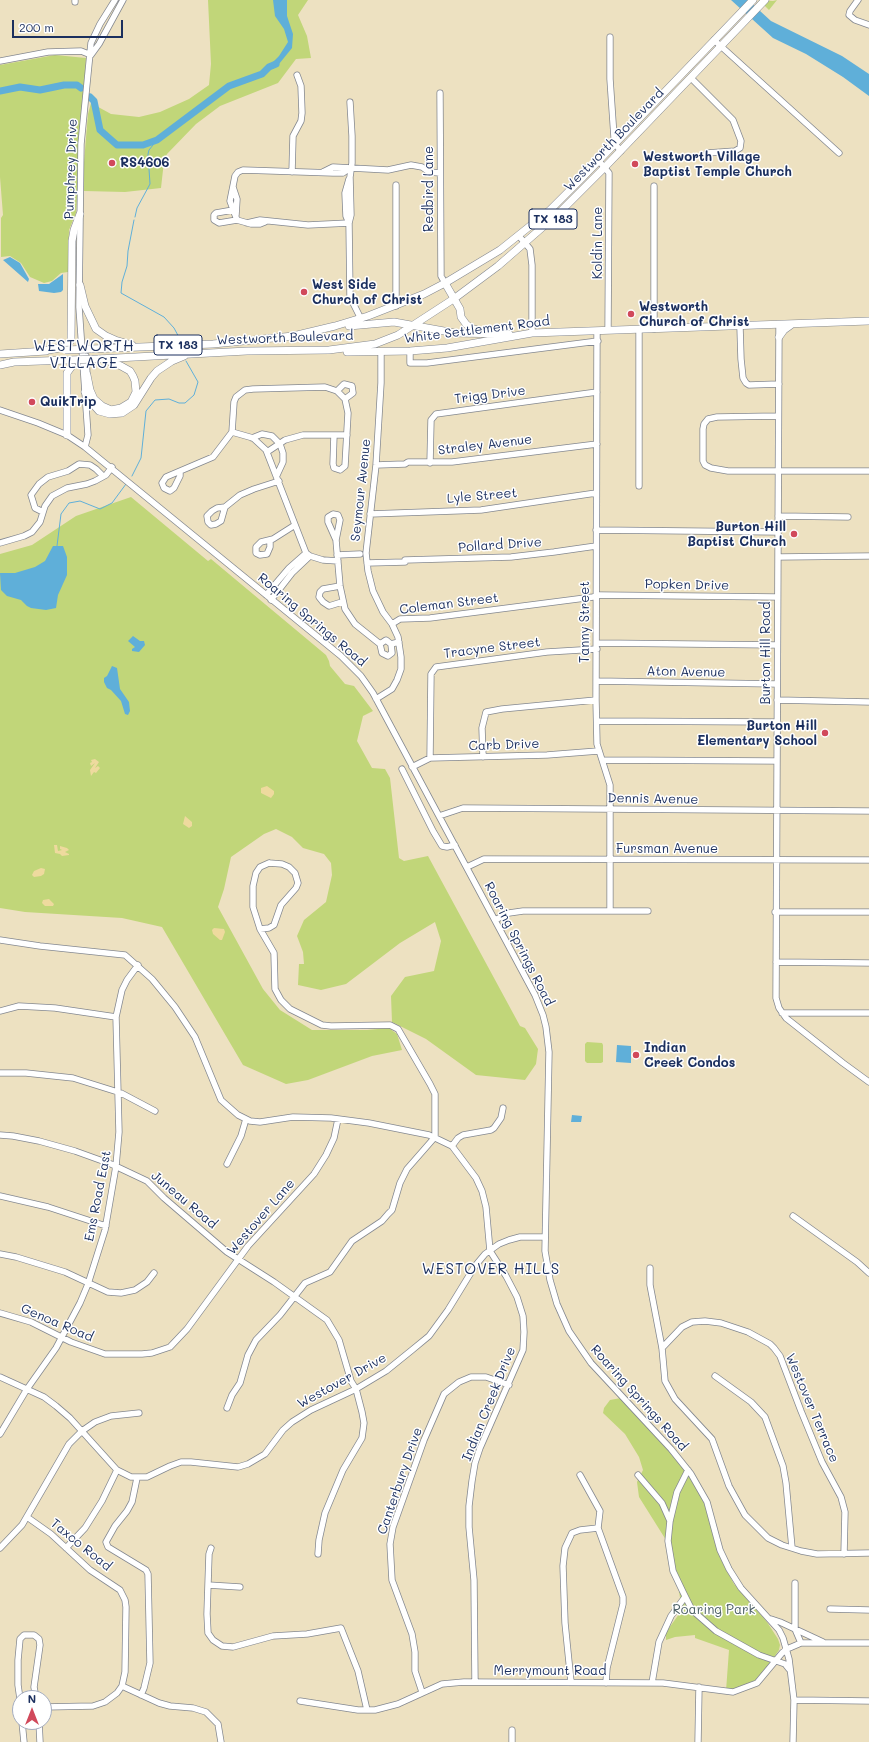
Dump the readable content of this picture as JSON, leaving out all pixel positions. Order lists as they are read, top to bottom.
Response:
{
  "streets": {
    "main road": ["Westworth Boulevard", "TX 183", "White Settlement Road"],
    "street": [
      "Pumphrey Drive",
      "Redbird Lane",
      "Koldin Lane",
      "Trigg Drive",
      "Straley Avenue",
      "Seymour Avenue",
      "Lyle Street",
      "Pollard Drive",
      "Popken Drive",
      "Coleman Street",
      "Roaring Springs Road",
      "Tanny Street",
      "Tracyne Street",
      "Burton Hill Road",
      "Aton Avenue",
      "Carb Drive",
      "Dennis Avenue",
      "Fursman Avenue",
      "Ems Road East",
      "Juneau Road",
      "Westover Lane",
      "Genoa Road",
      "Westover Drive",
      "Indian Creek Drive",
      "Westover Terrace",
      "Canterbury Drive",
      "Taxco Road",
      "Merrymount Road"
    ]
  },
  "crossings": [
    ["Westworth Boulevard", "Redbird Lane"],
    ["Westworth Boulevard", "Koldin Lane"],
    ["Westworth Boulevard", "White Settlement Road"],
    ["Koldin Lane", "White Settlement Road"],
    ["White Settlement Road", "Seymour Avenue"],
    ["White Settlement Road", "Tanny Street"],
    ["White Settlement Road", "Burton Hill Road"],
    ["Trigg Drive", "Straley Avenue"],
    ["Trigg Drive", "Tanny Street"],
    ["Straley Avenue", "Seymour Avenue"],
    ["Straley Avenue", "Tanny Street"],
    ["Seymour Avenue", "Lyle Street"],
    ["Seymour Avenue", "Pollard Drive"],
    ["Seymour Avenue", "Coleman Street"],
    ["Lyle Street", "Tanny Street"],
    ["Pollard Drive", "Tanny Street"],
    ["Popken Drive", "Coleman Street"],
    ["Popken Drive", "Tanny Street"],
    ["Popken Drive", "Burton Hill Road"],
    ["Coleman Street", "Roaring Springs Road"],
    ["Coleman Street", "Tanny Street"],
    ["Roaring Springs Road", "Carb Drive"],
    ["Roaring Springs Road", "Dennis Avenue"],
    ["Roaring Springs Road", "Fursman Avenue"],
    ["Roaring Springs Road", "Westover Drive"],
    ["Roaring Springs Road", "Merrymount Road"],
    ["Tanny Street", "Tracyne Street"],
    ["Tanny Street", "Aton Avenue"],
    ["Tanny Street", "Carb Drive"],
    ["Tanny Street", "Dennis Avenue"],
    ["Tanny Street", "Fursman Avenue"],
    ["Tracyne Street", "Burton Hill Road"],
    ["Tracyne Street", "Carb Drive"],
    ["Burton Hill Road", "Aton Avenue"],
    ["Burton Hill Road", "Dennis Avenue"],
    ["Burton Hill Road", "Fursman Avenue"],
    ["Ems Road East", "Juneau Road"],
    ["Ems Road East", "Genoa Road"],
    ["Ems Road East", "Indian Creek Drive"],
    ["Juneau Road", "Westover Lane"],
    ["Juneau Road", "Westover Drive"],
    ["Westover Lane", "Genoa Road"],
    ["Westover Lane", "Indian Creek Drive"],
    ["Westover Drive", "Indian Creek Drive"],
    ["Indian Creek Drive", "Canterbury Drive"],
    ["Indian Creek Drive", "Merrymount Road"],
    ["Canterbury Drive", "Merrymount Road"]
  ],
  "districts": ["WESTWORTH VILLAGE", "WESTOVER HILLS"],
  "parks": ["Roaring Park"],
  "places": [
    "RS4606",
    "Westworth Village Baptist Temple Church",
    "West Side Church of Christ",
    "Westworth Church of Christ",
    "QuikTrip",
    "Burton Hill Baptist Church",
    "Burton Hill Elementary School",
    "Indian Creek Condos"
  ],
  "scale_bar": "200 m",
  "north": "top"
}
